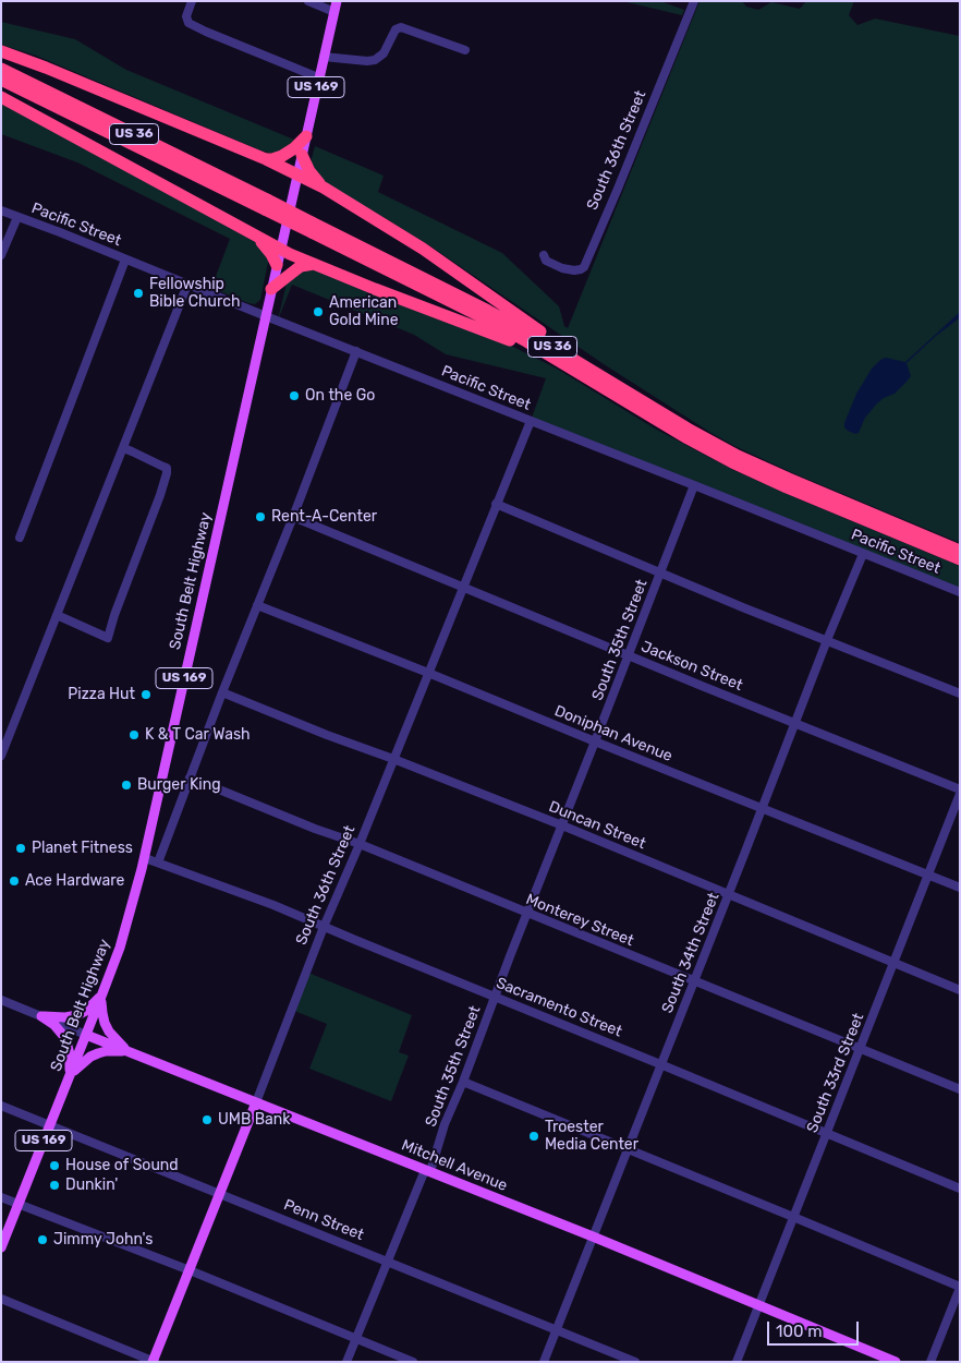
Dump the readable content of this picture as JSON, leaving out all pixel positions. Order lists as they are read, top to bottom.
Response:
{
  "streets": {
    "highway": ["US 36"],
    "main road": [
      "US 169",
      "South 36th Street",
      "South Belt Highway",
      "Mitchell Avenue"
    ],
    "street": [
      "Pacific Street",
      "South 35th Street",
      "Jackson Street",
      "Doniphan Avenue",
      "Duncan Street",
      "Monterey Street",
      "South 34th Street",
      "Sacramento Street",
      "South 33rd Street",
      "Penn Street"
    ]
  },
  "crossings": [
    ["South 36th Street", "Pacific Street"],
    ["South 36th Street", "Jackson Street"],
    ["South 36th Street", "Doniphan Avenue"],
    ["South 36th Street", "Duncan Street"],
    ["South 36th Street", "Monterey Street"],
    ["South 36th Street", "Sacramento Street"],
    ["South 36th Street", "Mitchell Avenue"],
    ["South 36th Street", "Penn Street"],
    ["Pacific Street", "South Belt Highway"],
    ["Pacific Street", "South 35th Street"],
    ["Pacific Street", "South 34th Street"],
    ["South Belt Highway", "Sacramento Street"],
    ["South Belt Highway", "Mitchell Avenue"],
    ["South Belt Highway", "Penn Street"],
    ["South 35th Street", "Jackson Street"],
    ["South 35th Street", "Doniphan Avenue"],
    ["South 35th Street", "Duncan Street"],
    ["South 35th Street", "Monterey Street"],
    ["South 35th Street", "Sacramento Street"],
    ["South 35th Street", "Mitchell Avenue"],
    ["South 35th Street", "Penn Street"],
    ["Jackson Street", "South 34th Street"],
    ["Jackson Street", "South 33rd Street"],
    ["Doniphan Avenue", "South 34th Street"],
    ["Doniphan Avenue", "South 33rd Street"],
    ["Duncan Street", "South 34th Street"],
    ["Duncan Street", "South 33rd Street"],
    ["Monterey Street", "South 34th Street"],
    ["Monterey Street", "South 33rd Street"],
    ["South 34th Street", "Sacramento Street"],
    ["South 34th Street", "Mitchell Avenue"],
    ["South 34th Street", "Penn Street"],
    ["Sacramento Street", "South 33rd Street"],
    ["South 33rd Street", "Mitchell Avenue"]
  ],
  "places": [
    "Fellowship Bible Church",
    "American Gold Mine",
    "On the Go",
    "Rent-A-Center",
    "Pizza Hut",
    "K & T Car Wash",
    "Burger King",
    "Planet Fitness",
    "Ace Hardware",
    "UMB Bank",
    "Troester Media Center",
    "House of Sound",
    "Dunkin'",
    "Jimmy John's"
  ],
  "scale_bar": "100 m"
}
